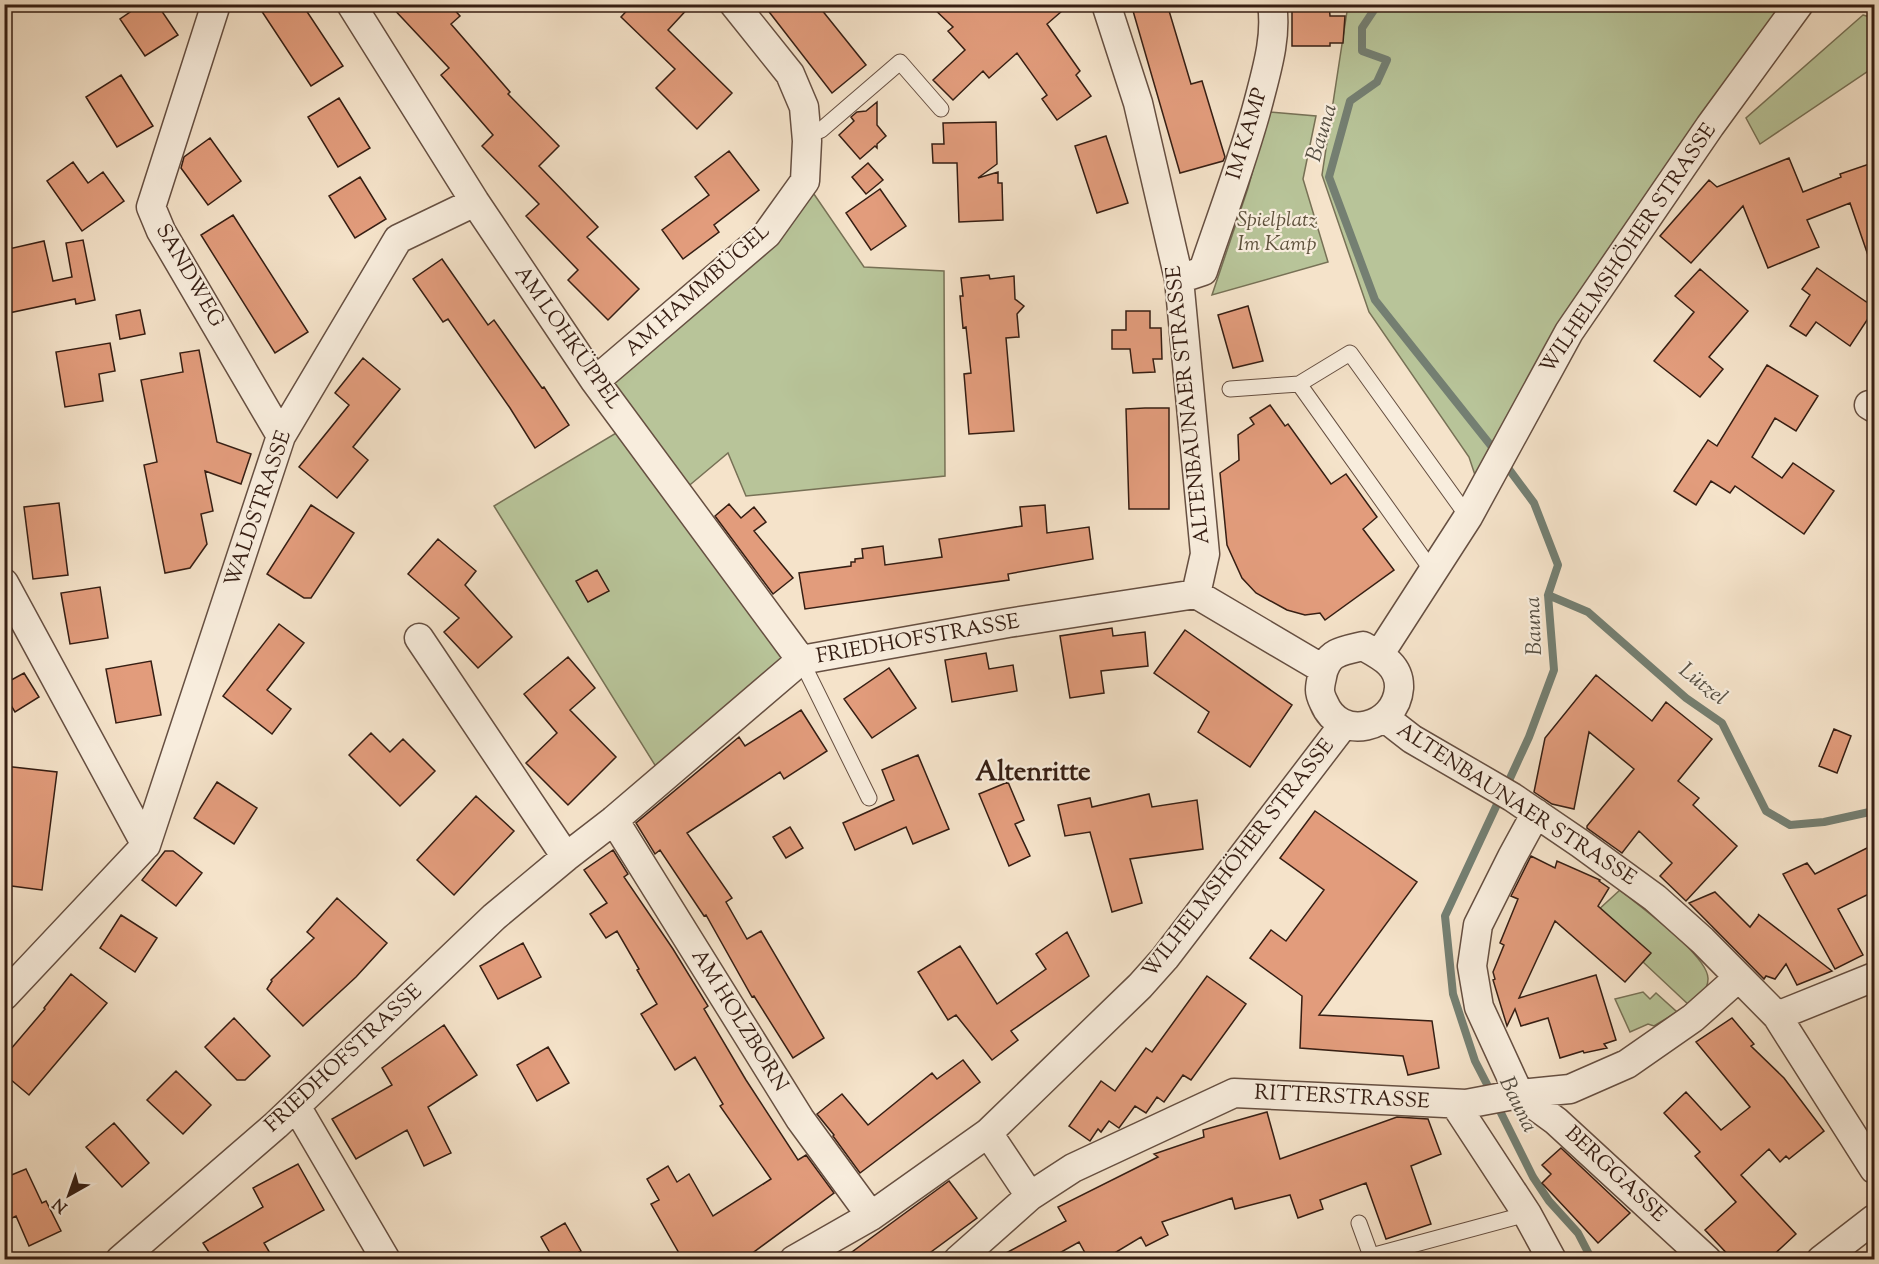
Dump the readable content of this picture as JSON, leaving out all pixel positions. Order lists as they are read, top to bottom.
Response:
{
  "streets": {
    "street": [
      "IM KAMP",
      "WILHELMSHÖHER STRASSE",
      "SANDWEG",
      "AM HAMMBÜGEL",
      "AM LOHKÜPPEL",
      "ALTENBAUNAER STRASSE",
      "WALDSTRASSE",
      "FRIEDHOFSTRASSE",
      "AM HOLZBORN",
      "RITTERSTRASSE",
      "BERGGASSE"
    ]
  },
  "crossings": [
    ["IM KAMP", "ALTENBAUNAER STRASSE"],
    ["WILHELMSHÖHER STRASSE", "ALTENBAUNAER STRASSE"],
    ["WILHELMSHÖHER STRASSE", "AM HOLZBORN"],
    ["SANDWEG", "WALDSTRASSE"],
    ["AM HAMMBÜGEL", "AM LOHKÜPPEL"],
    ["AM LOHKÜPPEL", "WALDSTRASSE"],
    ["AM LOHKÜPPEL", "FRIEDHOFSTRASSE"],
    ["ALTENBAUNAER STRASSE", "FRIEDHOFSTRASSE"],
    ["ALTENBAUNAER STRASSE", "RITTERSTRASSE"],
    ["FRIEDHOFSTRASSE", "AM HOLZBORN"],
    ["RITTERSTRASSE", "BERGGASSE"]
  ],
  "districts": ["Altenritte"],
  "water": ["Bauna", "Lützel"],
  "parks": ["Spielplatz Im Kamp"],
  "north": "bottom left"
}
